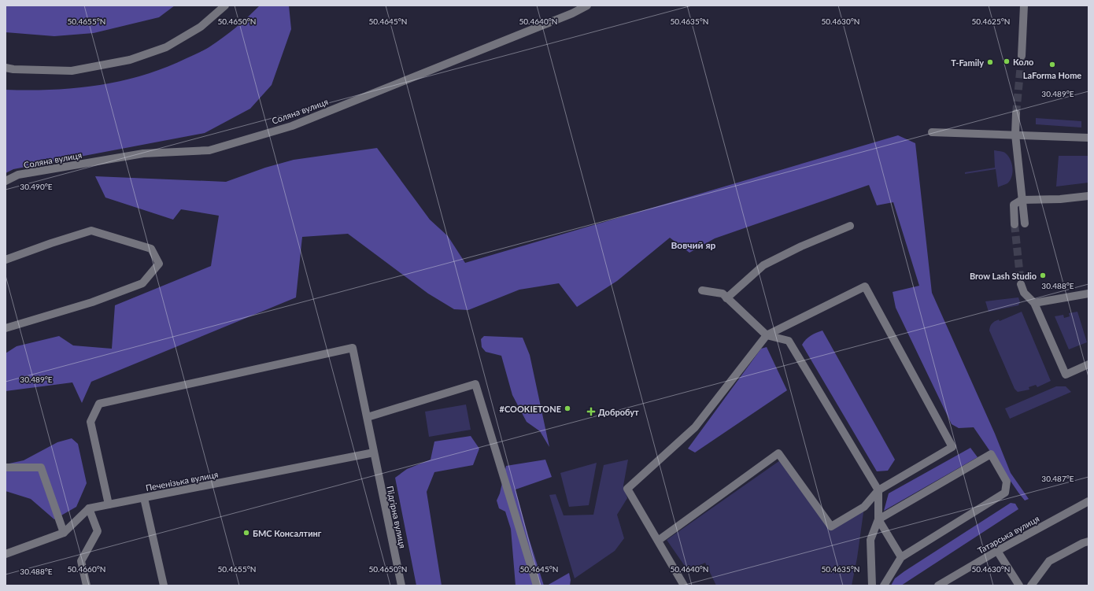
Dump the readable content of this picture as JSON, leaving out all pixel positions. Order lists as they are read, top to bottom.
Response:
{
  "streets": {
    "street": [
      "Соляна вулиця",
      "Печенізька вулиця",
      "Підгірна вулиця",
      "Татарська вулиця"
    ]
  },
  "crossings": [
    ["Печенізька вулиця", "Підгірна вулиця"]
  ],
  "districts": ["Вовчий яр"],
  "places": {
    "other": [
      "Коло",
      "T-Family",
      "LaForma Home",
      "Brow Lash Studio",
      "#COOKIETONE",
      "БМС Консалтинг"
    ],
    "health": ["Добробут"]
  },
  "coordinates": [
    "50.4655°N",
    "50.4650°N",
    "50.4645°N",
    "50.4640°N",
    "50.4635°N",
    "50.4630°N",
    "50.4625°N",
    "30.489°E",
    "30.490°E",
    "30.488°E",
    "30.487°E",
    "50.4660°N"
  ]
}
